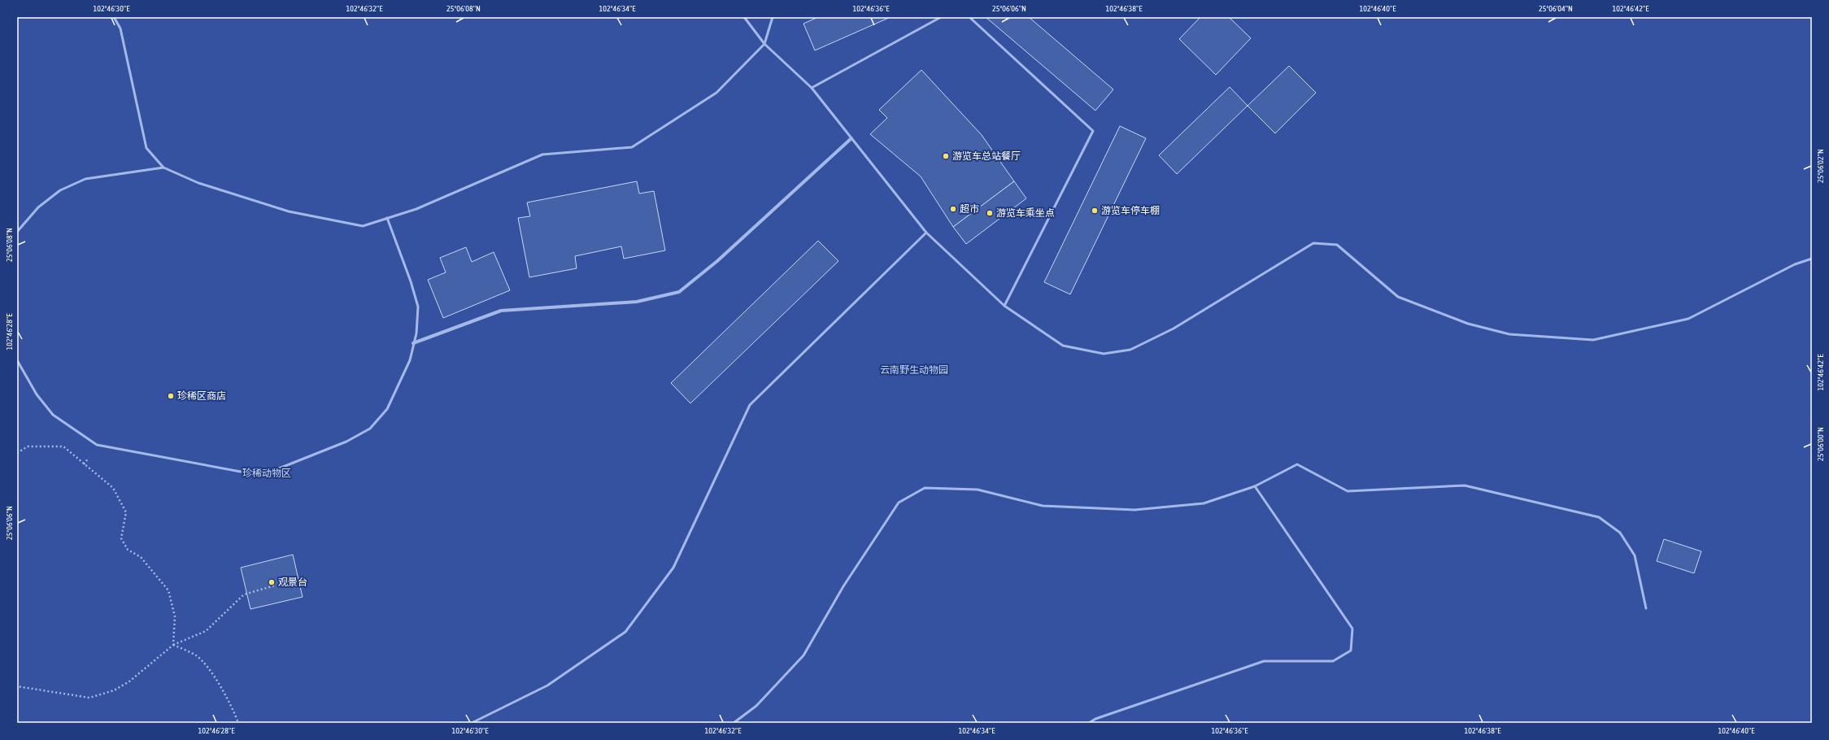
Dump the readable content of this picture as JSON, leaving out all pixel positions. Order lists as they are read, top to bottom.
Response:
{
  "parks": ["云南野生动物园", "珍稀动物区"],
  "places": [
    "游览车总站餐厅",
    "超市",
    "游览车停车棚",
    "游览车乘坐点",
    "珍稀区商店",
    "观景台"
  ],
  "coordinates": [
    "102°46'30\"E",
    "102°46'32\"E",
    "25°06'08\"N",
    "102°46'34\"E",
    "102°46'36\"E",
    "25°06'06\"N",
    "102°46'38\"E",
    "102°46'40\"E",
    "25°06'04\"N",
    "102°46'42\"E",
    "25°06'02\"N",
    "102°46'28\"E",
    "25°06'00\"N"
  ]
}
